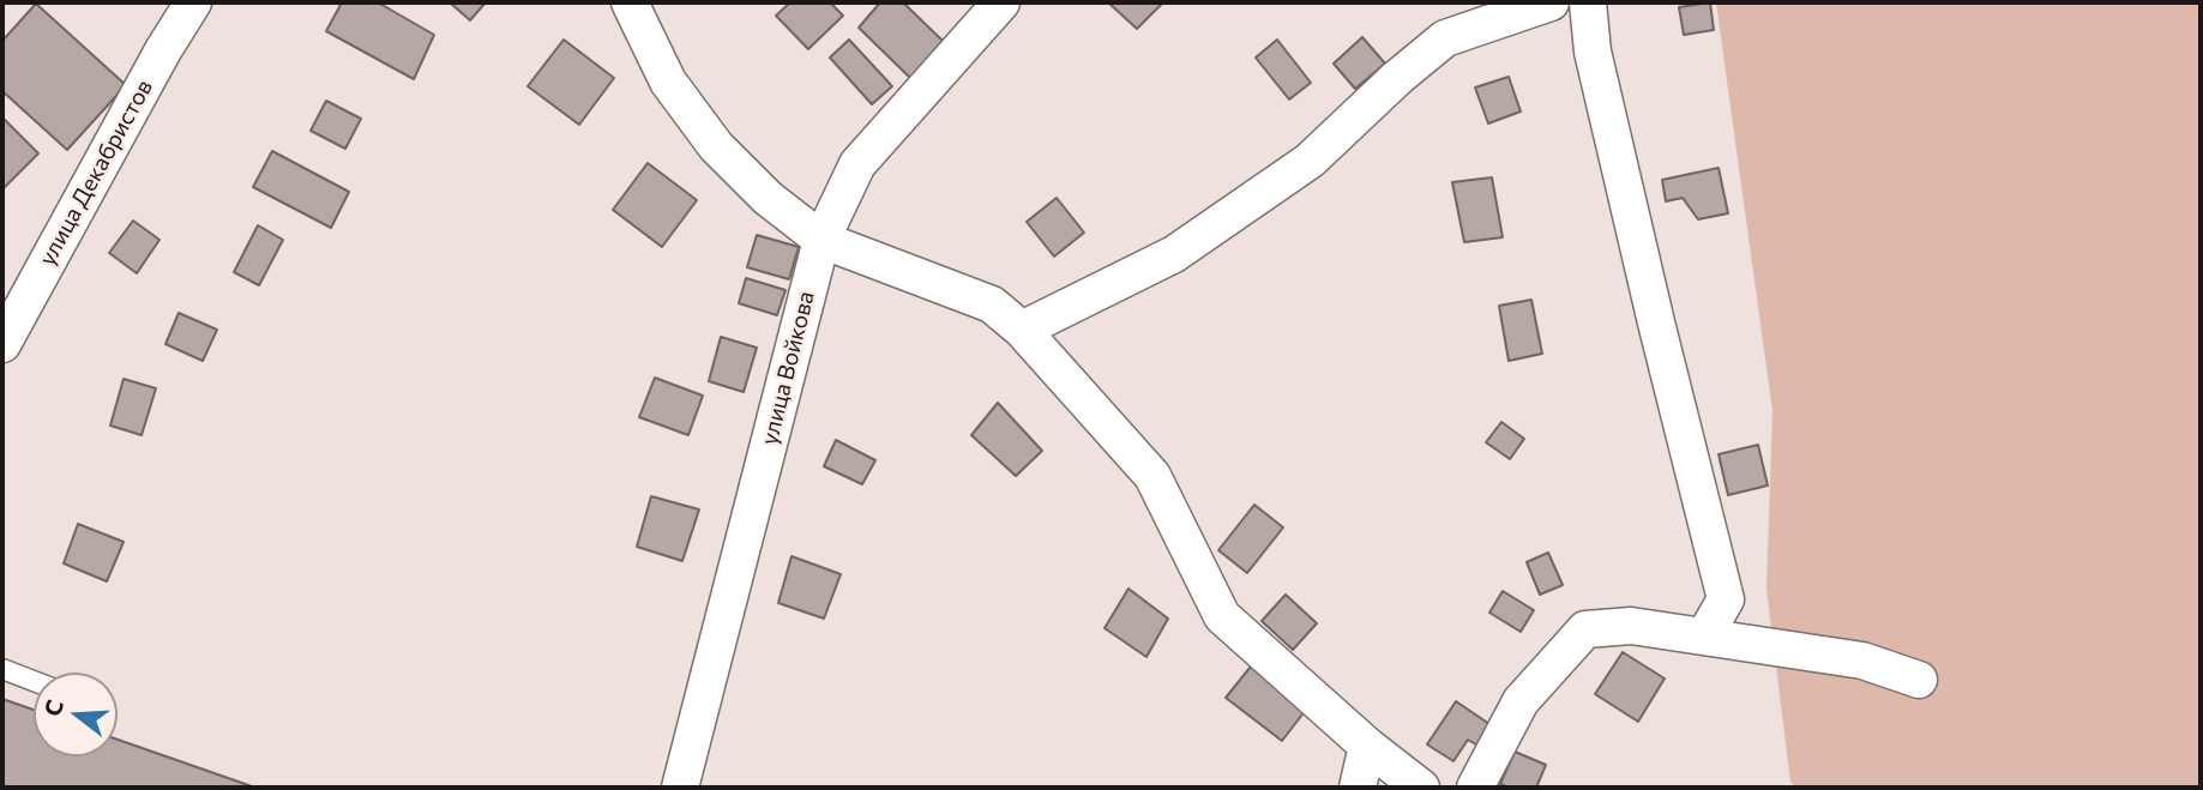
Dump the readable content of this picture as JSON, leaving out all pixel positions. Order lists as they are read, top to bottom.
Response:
{
  "streets": {
    "street": ["улица Декабристов", "улица Войкова"]
  },
  "north": "left"
}
